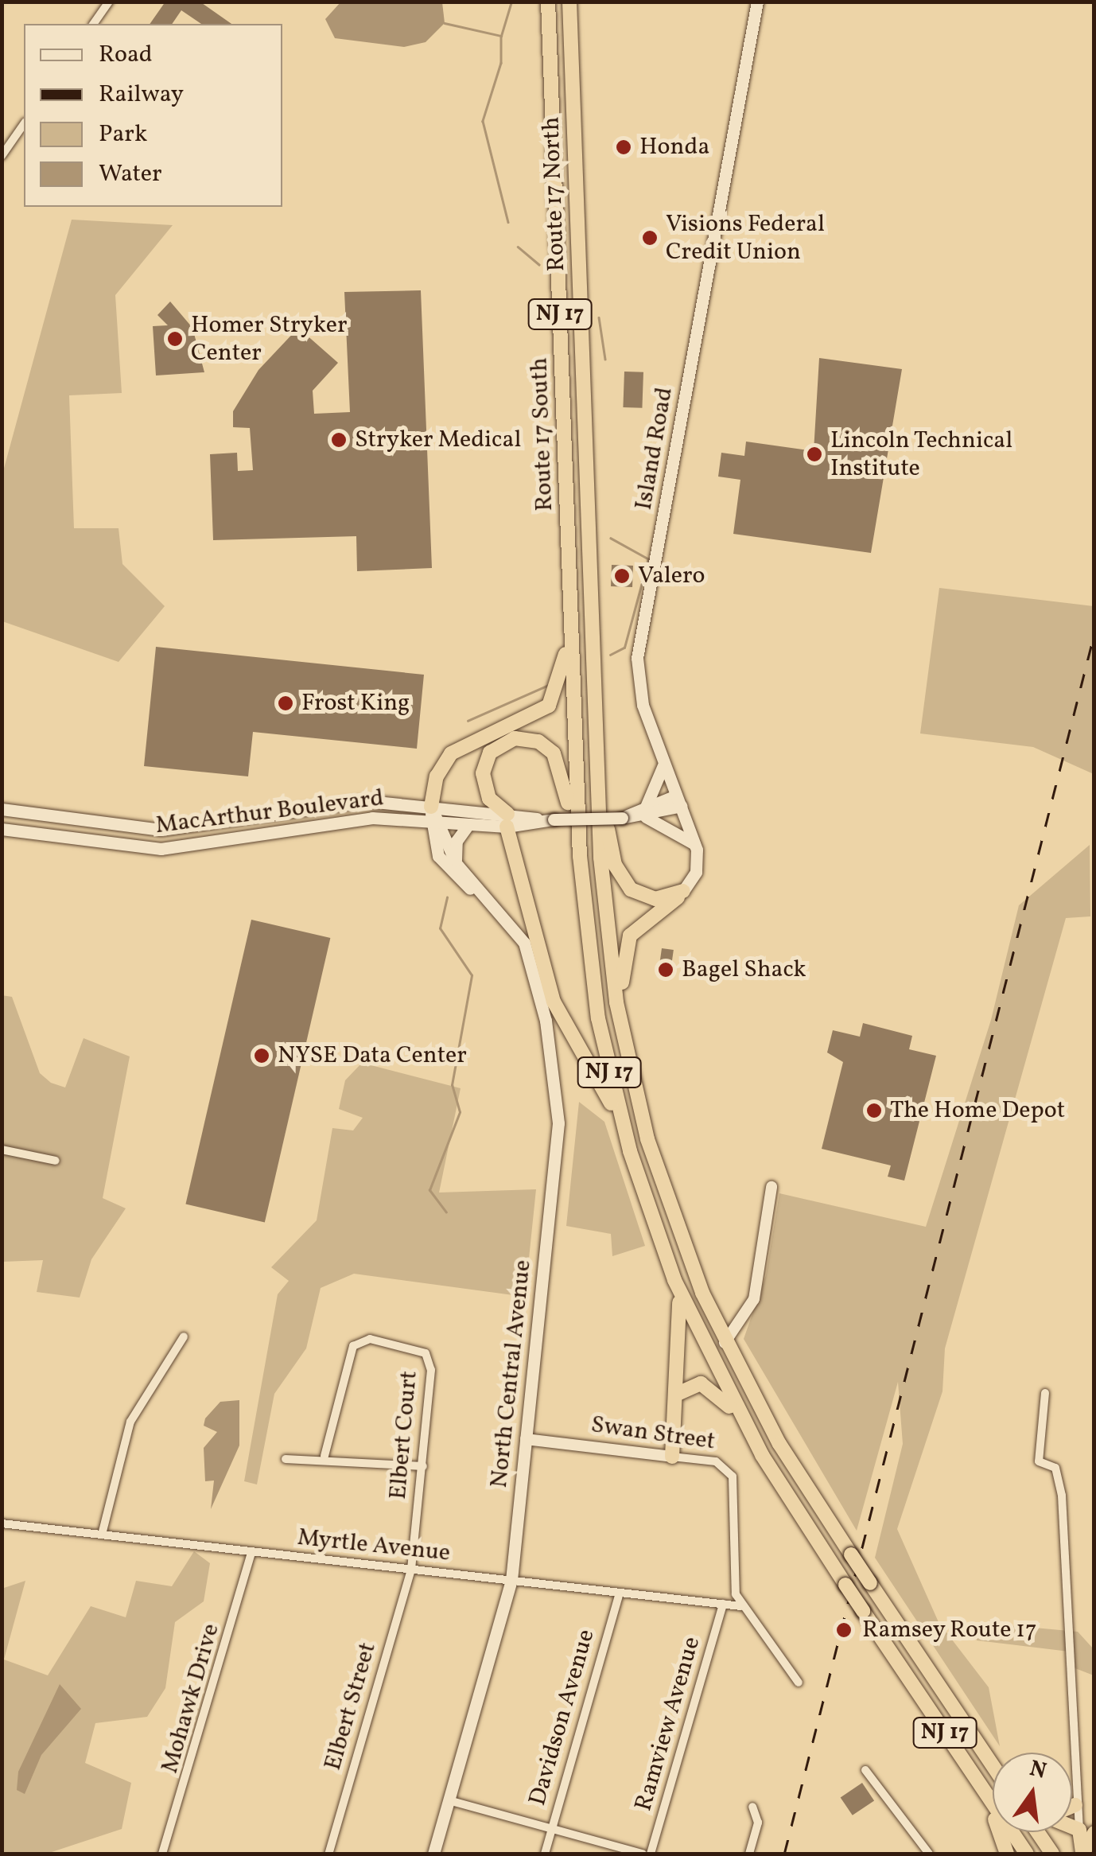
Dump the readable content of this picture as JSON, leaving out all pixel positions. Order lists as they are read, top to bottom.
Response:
{
  "streets": {
    "highway": ["Route 17 North", "NJ 17", "Route 17 South"],
    "main road": ["Island Road", "MacArthur Boulevard", "North Central Avenue"],
    "street": [
      "Swan Street",
      "Elbert Court",
      "Myrtle Avenue",
      "Mohawk Drive",
      "Elbert Street",
      "Davidson Avenue",
      "Ramview Avenue"
    ]
  },
  "crossings": [
    ["Route 17 North", "NJ 17"],
    ["NJ 17", "Route 17 South"],
    ["Island Road", "MacArthur Boulevard"],
    ["MacArthur Boulevard", "North Central Avenue"],
    ["North Central Avenue", "Swan Street"],
    ["North Central Avenue", "Myrtle Avenue"],
    ["Swan Street", "Myrtle Avenue"],
    ["Elbert Court", "Myrtle Avenue"],
    ["Elbert Court", "Elbert Street"],
    ["Myrtle Avenue", "Mohawk Drive"],
    ["Myrtle Avenue", "Elbert Street"],
    ["Myrtle Avenue", "Davidson Avenue"],
    ["Myrtle Avenue", "Ramview Avenue"]
  ],
  "places": [
    "Honda",
    "Visions Federal Credit Union",
    "Homer Stryker Center",
    "Stryker Medical",
    "Lincoln Technical Institute",
    "Valero",
    "Frost King",
    "Bagel Shack",
    "NYSE Data Center",
    "The Home Depot",
    "Ramsey Route 17"
  ],
  "legend": [
    "Road",
    "Railway",
    "Park",
    "Water"
  ],
  "north": "top"
}
